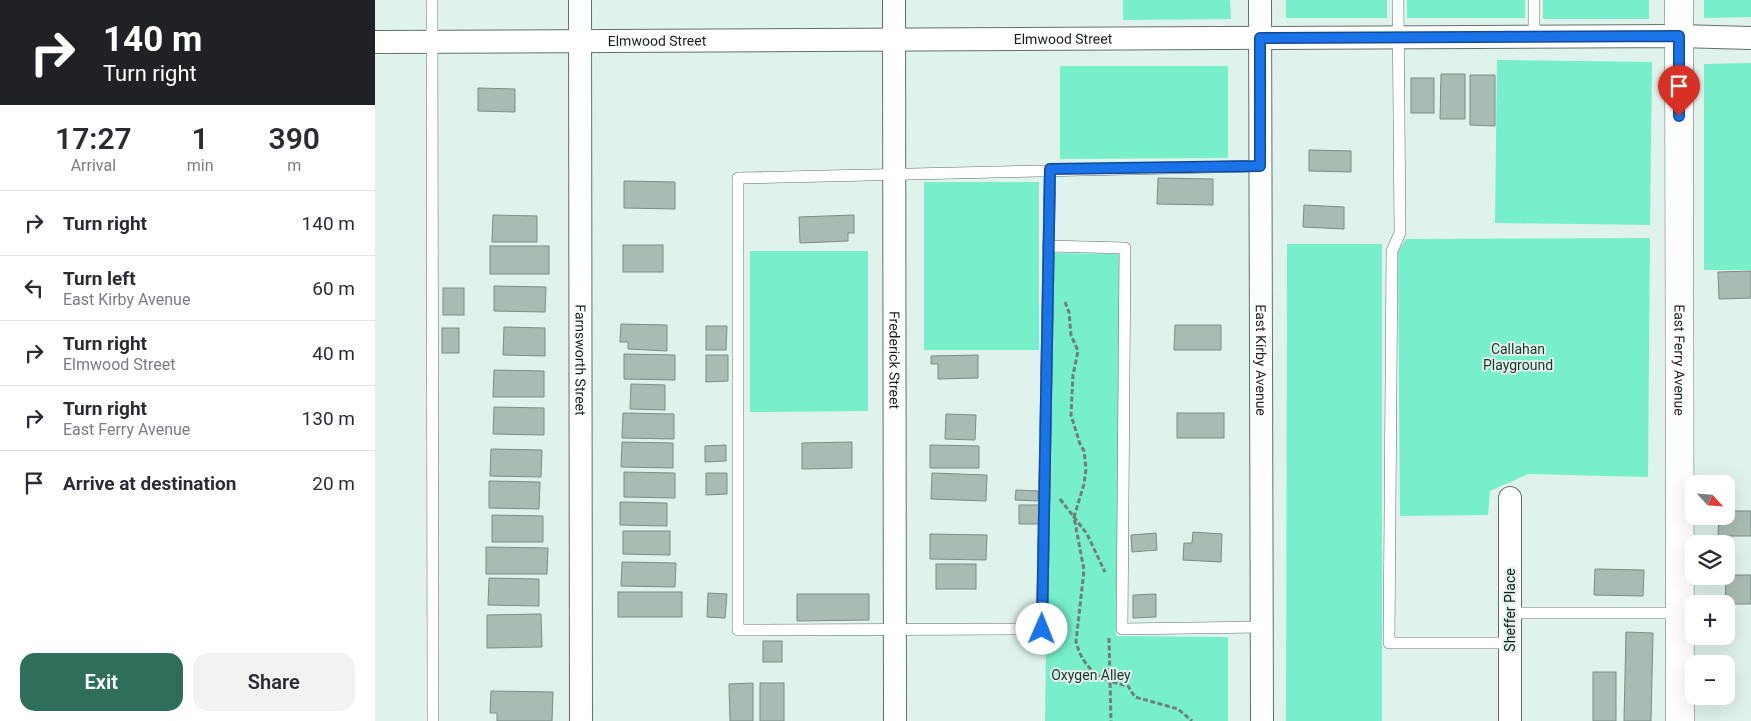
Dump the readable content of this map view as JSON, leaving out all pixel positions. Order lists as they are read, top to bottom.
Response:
{
  "streets": {
    "street": [
      "Elmwood Street",
      "East Ferry Avenue",
      "Farnsworth Street",
      "Frederick Street",
      "East Kirby Avenue",
      "Sheffer Place"
    ]
  },
  "crossings": [
    ["Elmwood Street", "East Ferry Avenue"],
    ["Elmwood Street", "Farnsworth Street"],
    ["Elmwood Street", "Frederick Street"],
    ["Elmwood Street", "East Kirby Avenue"]
  ],
  "parks": ["Callahan Playground", "Oxygen Alley"],
  "north": "bottom right",
  "page": {
    "turn": ["140 m", "Turn right"],
    "eta": [
      "17:27",
      "Arrival",
      "1",
      "min",
      "390",
      "m"
    ],
    "list": [
      {
        "name": "Turn right",
        "value": "140 m"
      },
      {
        "name": "Turn left",
        "note": "East Kirby Avenue",
        "value": "60 m"
      },
      {
        "name": "Turn right",
        "note": "Elmwood Street",
        "value": "40 m"
      },
      {
        "name": "Turn right",
        "note": "East Ferry Avenue",
        "value": "130 m"
      },
      {
        "name": "Arrive at destination",
        "value": "20 m"
      }
    ],
    "map_buttons": ["+", "−"],
    "buttons": ["Exit", "Share"]
  }
}
